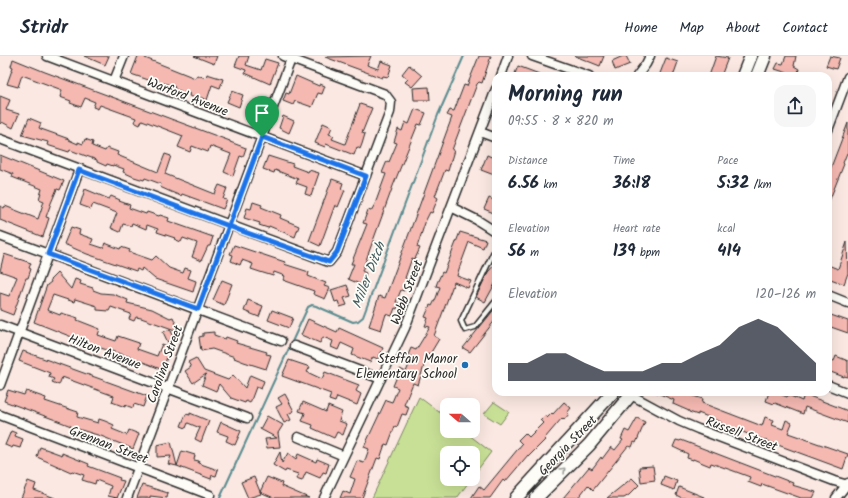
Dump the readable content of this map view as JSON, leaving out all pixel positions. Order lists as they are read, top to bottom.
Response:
{
  "streets": {
    "main road": ["Georgia Street"],
    "street": [
      "Warford Avenue",
      "Webb Street",
      "Hilton Avenue",
      "Carolina Street",
      "Russell Street",
      "Grennan Street"
    ]
  },
  "crossings": [
    ["Warford Avenue", "Carolina Street"],
    ["Hilton Avenue", "Carolina Street"],
    ["Carolina Street", "Grennan Street"]
  ],
  "water": ["Miller Ditch"],
  "places": ["Steffan Manor Elementary School"],
  "north": "left",
  "page": {
    "header": "Stridr",
    "nav": [
      "Home",
      "Map",
      "About",
      "Contact"
    ],
    "heading": ["Morning run", "09:55 · 8 × 820 m"],
    "stats": [
      ["Distance", "6.56 km"],
      ["Time", "36:18"],
      ["Pace", "5:32 /km"],
      ["Elevation", "56 m"],
      ["Heart rate", "139 bpm"],
      ["kcal", "414"]
    ],
    "chart": ["Elevation", "120–126 m"]
  }
}
